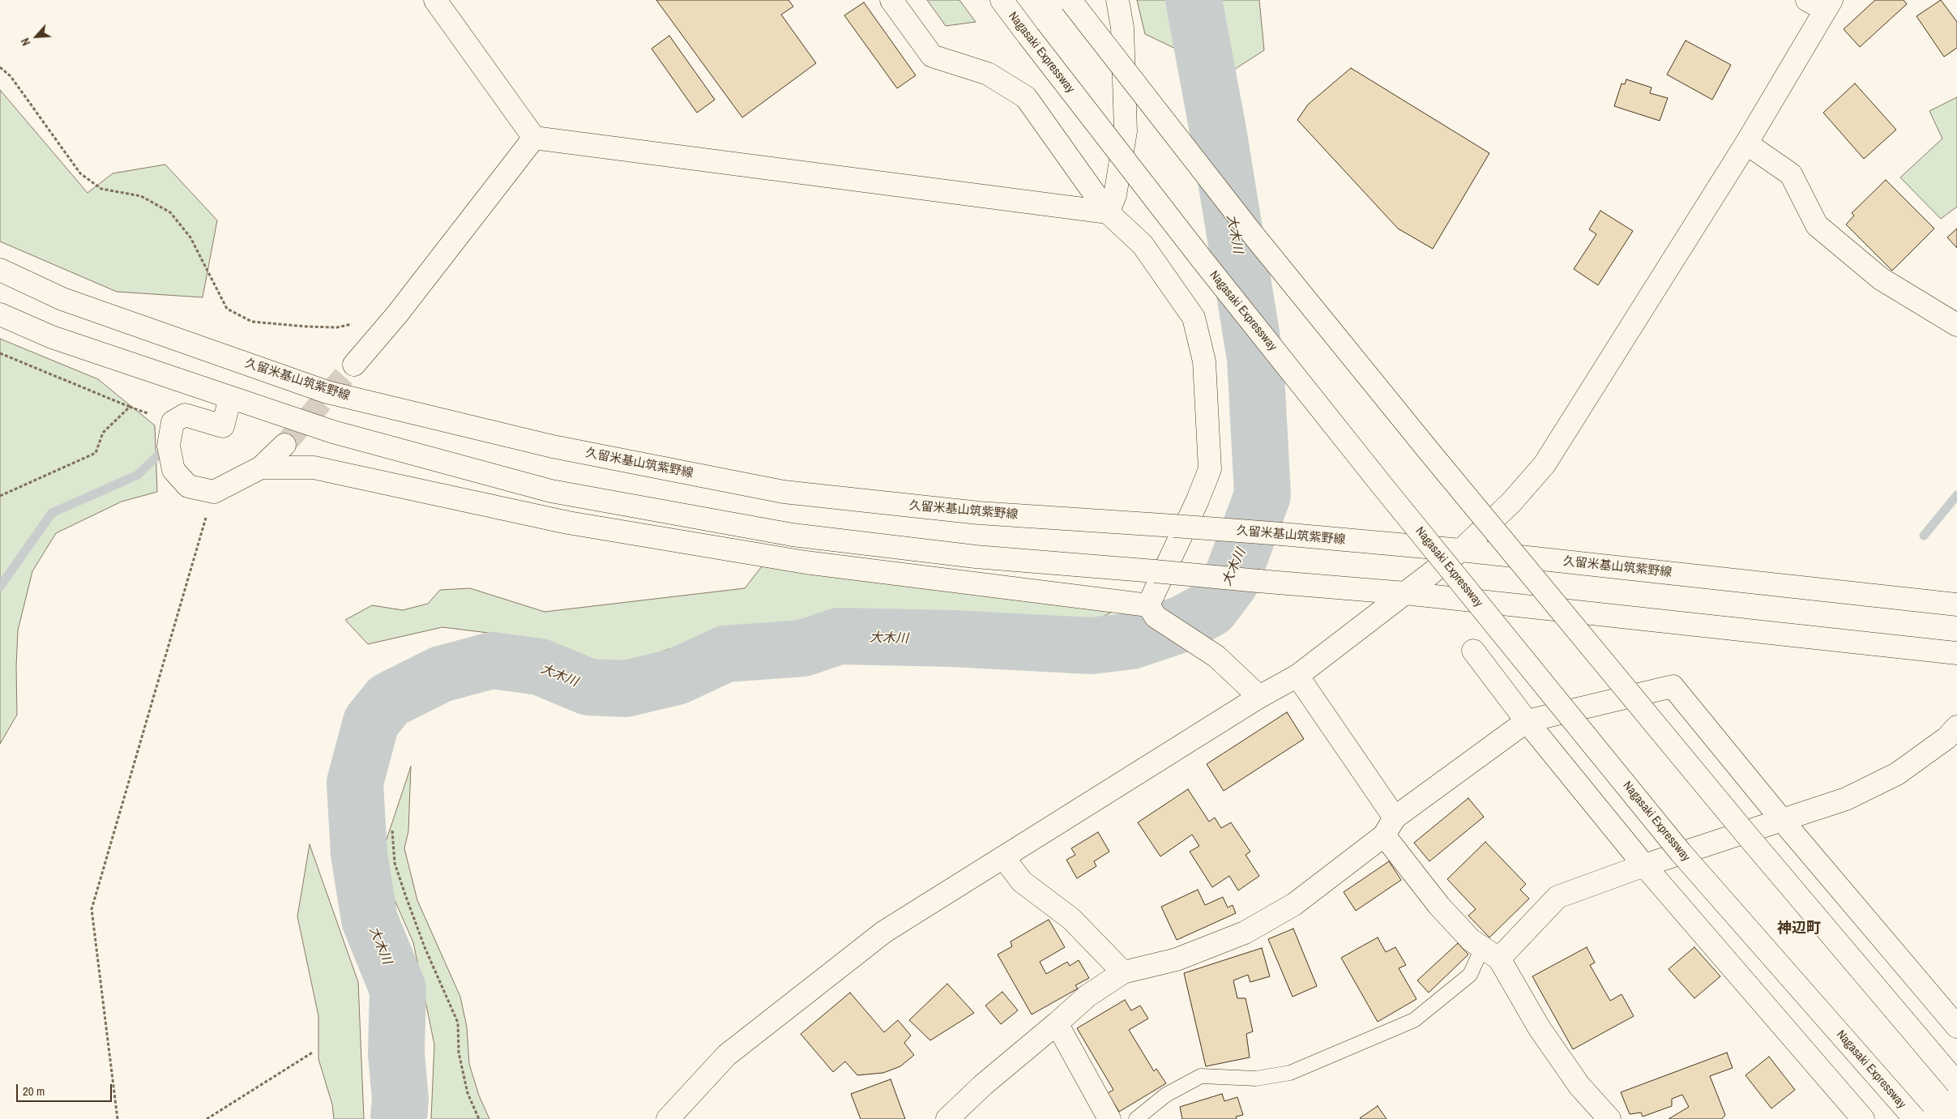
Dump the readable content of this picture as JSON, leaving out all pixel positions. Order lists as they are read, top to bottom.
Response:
{
  "streets": {
    "main road": ["Nagasaki Expressway", "久留米基山筑紫野線"]
  },
  "districts": ["神辺町"],
  "water": ["大木川"],
  "scale_bar": "20 m",
  "north": "bottom left"
}
